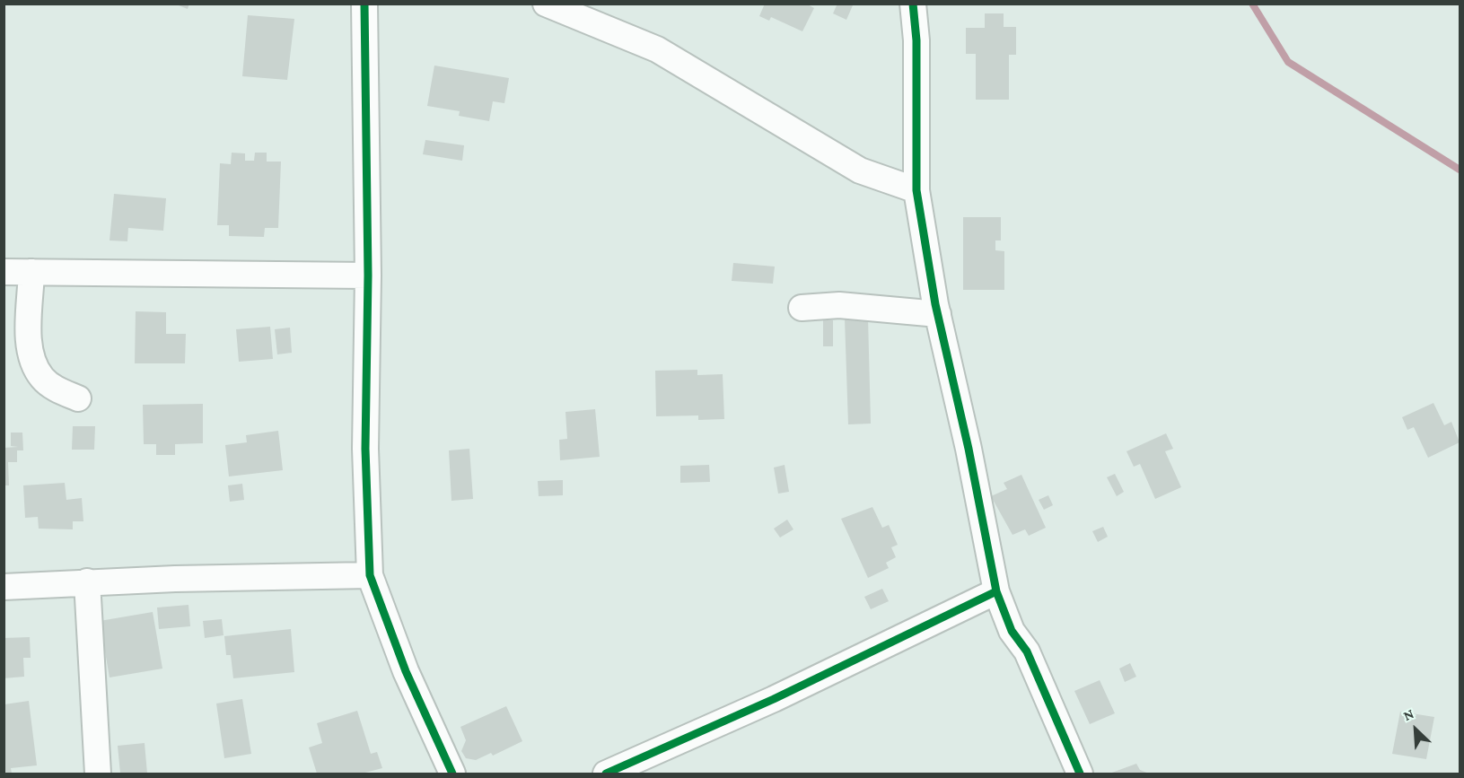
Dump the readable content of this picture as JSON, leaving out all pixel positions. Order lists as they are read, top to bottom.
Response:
{
  "north": "top left"
}
